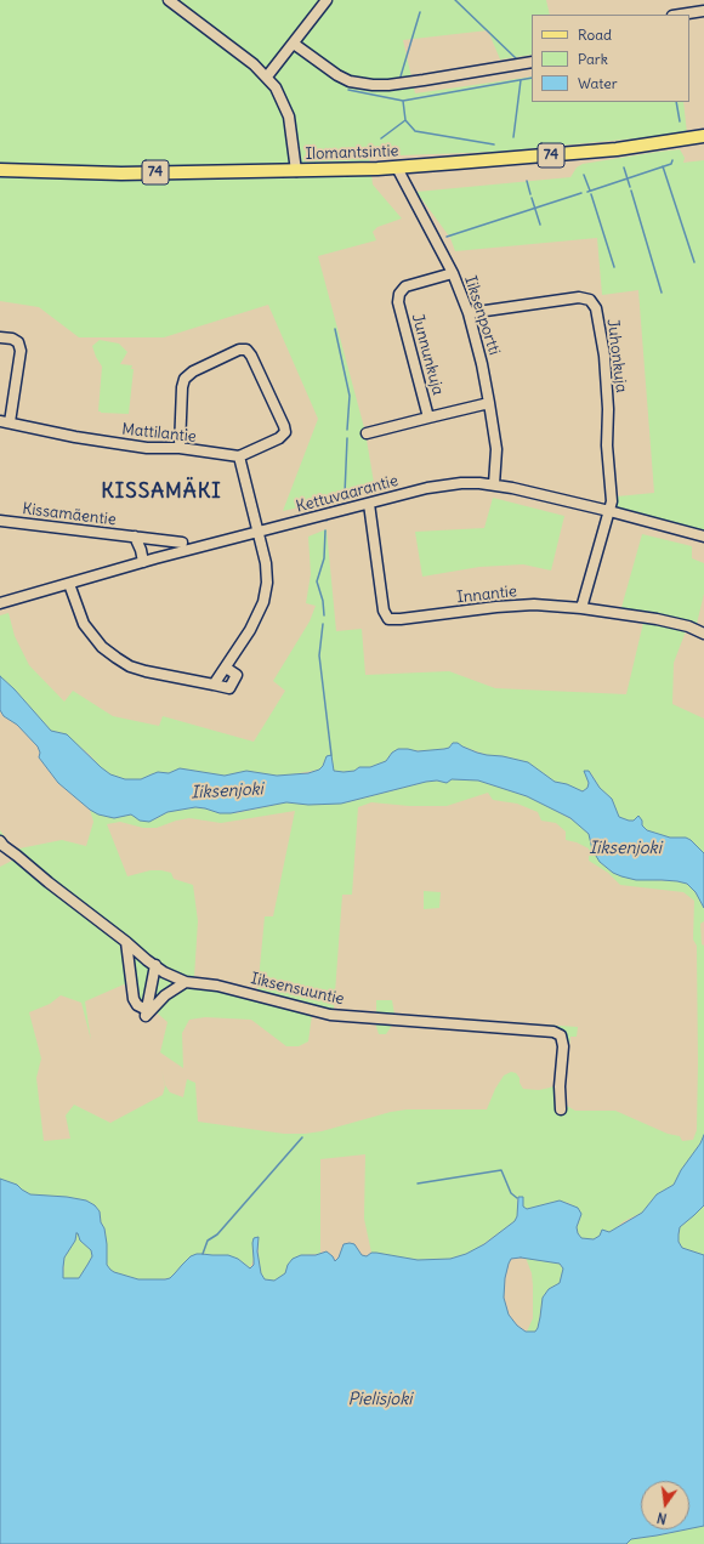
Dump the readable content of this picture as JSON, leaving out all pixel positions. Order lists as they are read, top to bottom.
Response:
{
  "streets": {
    "main road": ["Ilomantsintie", "74"],
    "street": [
      "Iiksenportti",
      "Junnunkuja",
      "Juhonkuja",
      "Mattilantie",
      "Kettuvaarantie",
      "Kissamäentie",
      "Innantie",
      "Iiksensuuntie"
    ]
  },
  "crossings": [
    ["Ilomantsintie", "Iiksenportti"],
    ["Iiksenportti", "Junnunkuja"],
    ["Iiksenportti", "Juhonkuja"],
    ["Iiksenportti", "Kettuvaarantie"],
    ["Juhonkuja", "Kettuvaarantie"],
    ["Juhonkuja", "Innantie"],
    ["Kettuvaarantie", "Kissamäentie"],
    ["Kettuvaarantie", "Innantie"]
  ],
  "districts": ["KISSAMÄKI"],
  "water": ["Iiksenjoki", "Pielisjoki"],
  "legend": ["Road", "Park", "Water"],
  "north": "bottom"
}
